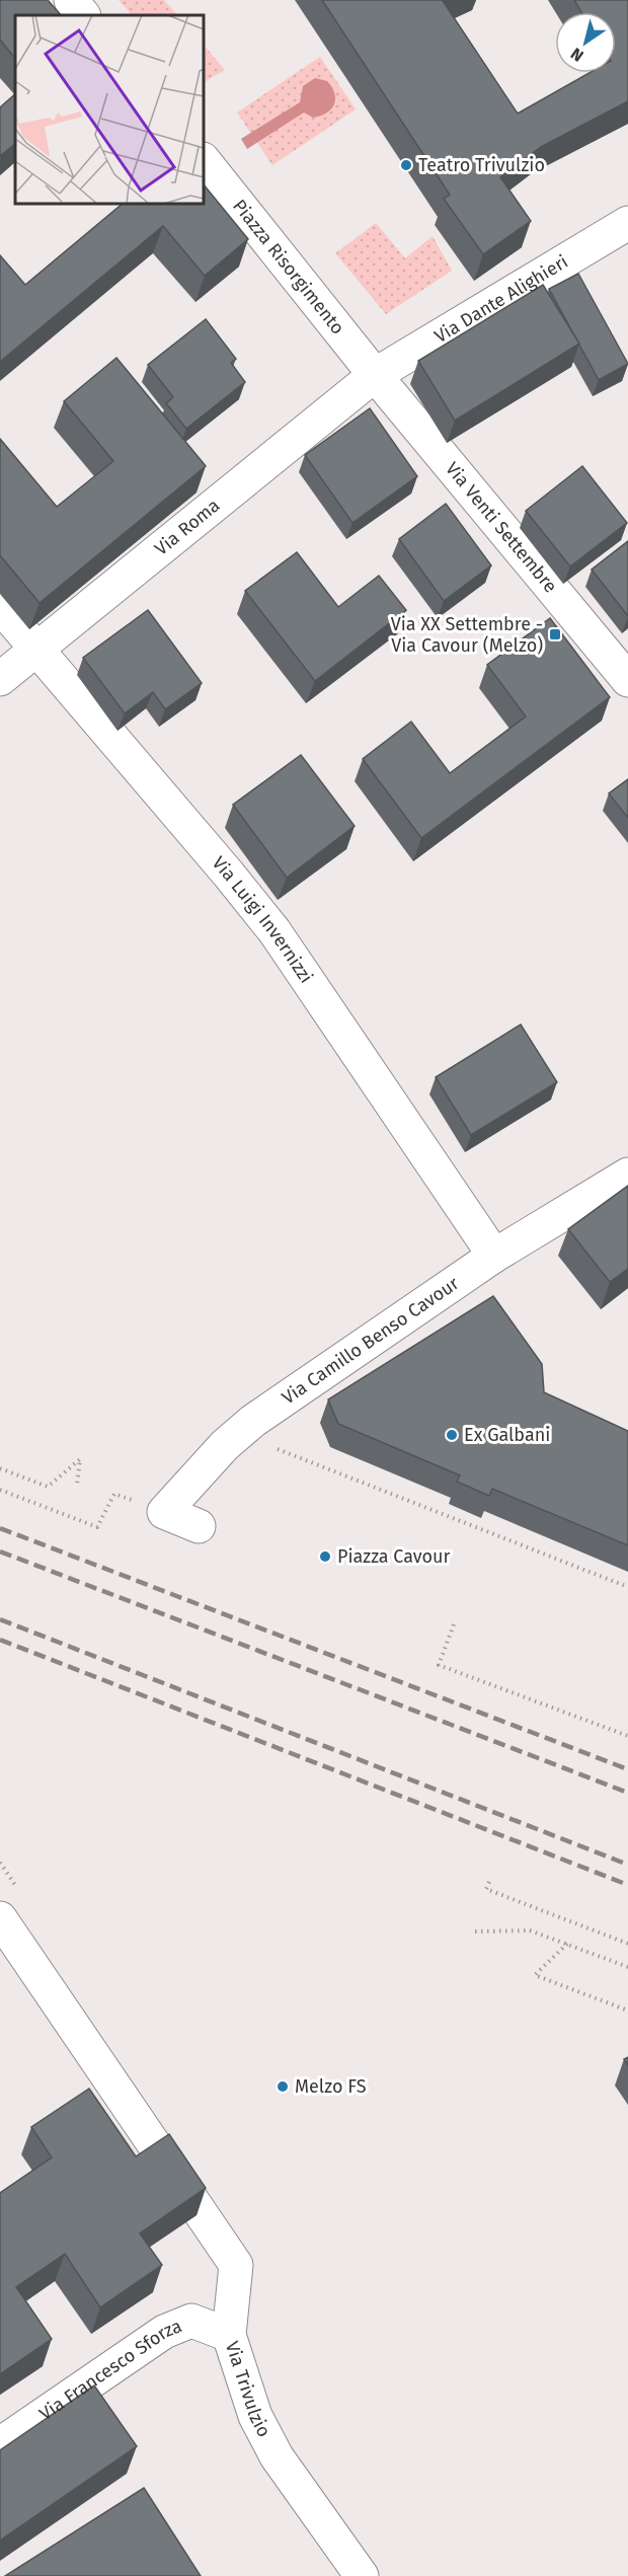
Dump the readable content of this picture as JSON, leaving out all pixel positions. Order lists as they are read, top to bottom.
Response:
{
  "streets": {
    "street": [
      "Piazza Risorgimento",
      "Via Dante Alighieri",
      "Via Roma",
      "Via Venti Settembre",
      "Via Luigi Invernizzi",
      "Via Camillo Benso Cavour",
      "Via Francesco Sforza",
      "Via Trivulzio"
    ]
  },
  "crossings": [
    ["Piazza Risorgimento", "Via Dante Alighieri"],
    ["Piazza Risorgimento", "Via Roma"],
    ["Piazza Risorgimento", "Via Venti Settembre"],
    ["Via Dante Alighieri", "Via Roma"],
    ["Via Dante Alighieri", "Via Venti Settembre"],
    ["Via Roma", "Via Venti Settembre"],
    ["Via Roma", "Via Luigi Invernizzi"],
    ["Via Luigi Invernizzi", "Via Camillo Benso Cavour"],
    ["Via Francesco Sforza", "Via Trivulzio"]
  ],
  "places": {
    "other": [
      "Teatro Trivulzio",
      "Ex Galbani",
      "Piazza Cavour",
      "Melzo FS"
    ],
    "transit": ["Via XX Settembre - Via Cavour (Melzo)"]
  },
  "north": "bottom left"
}
